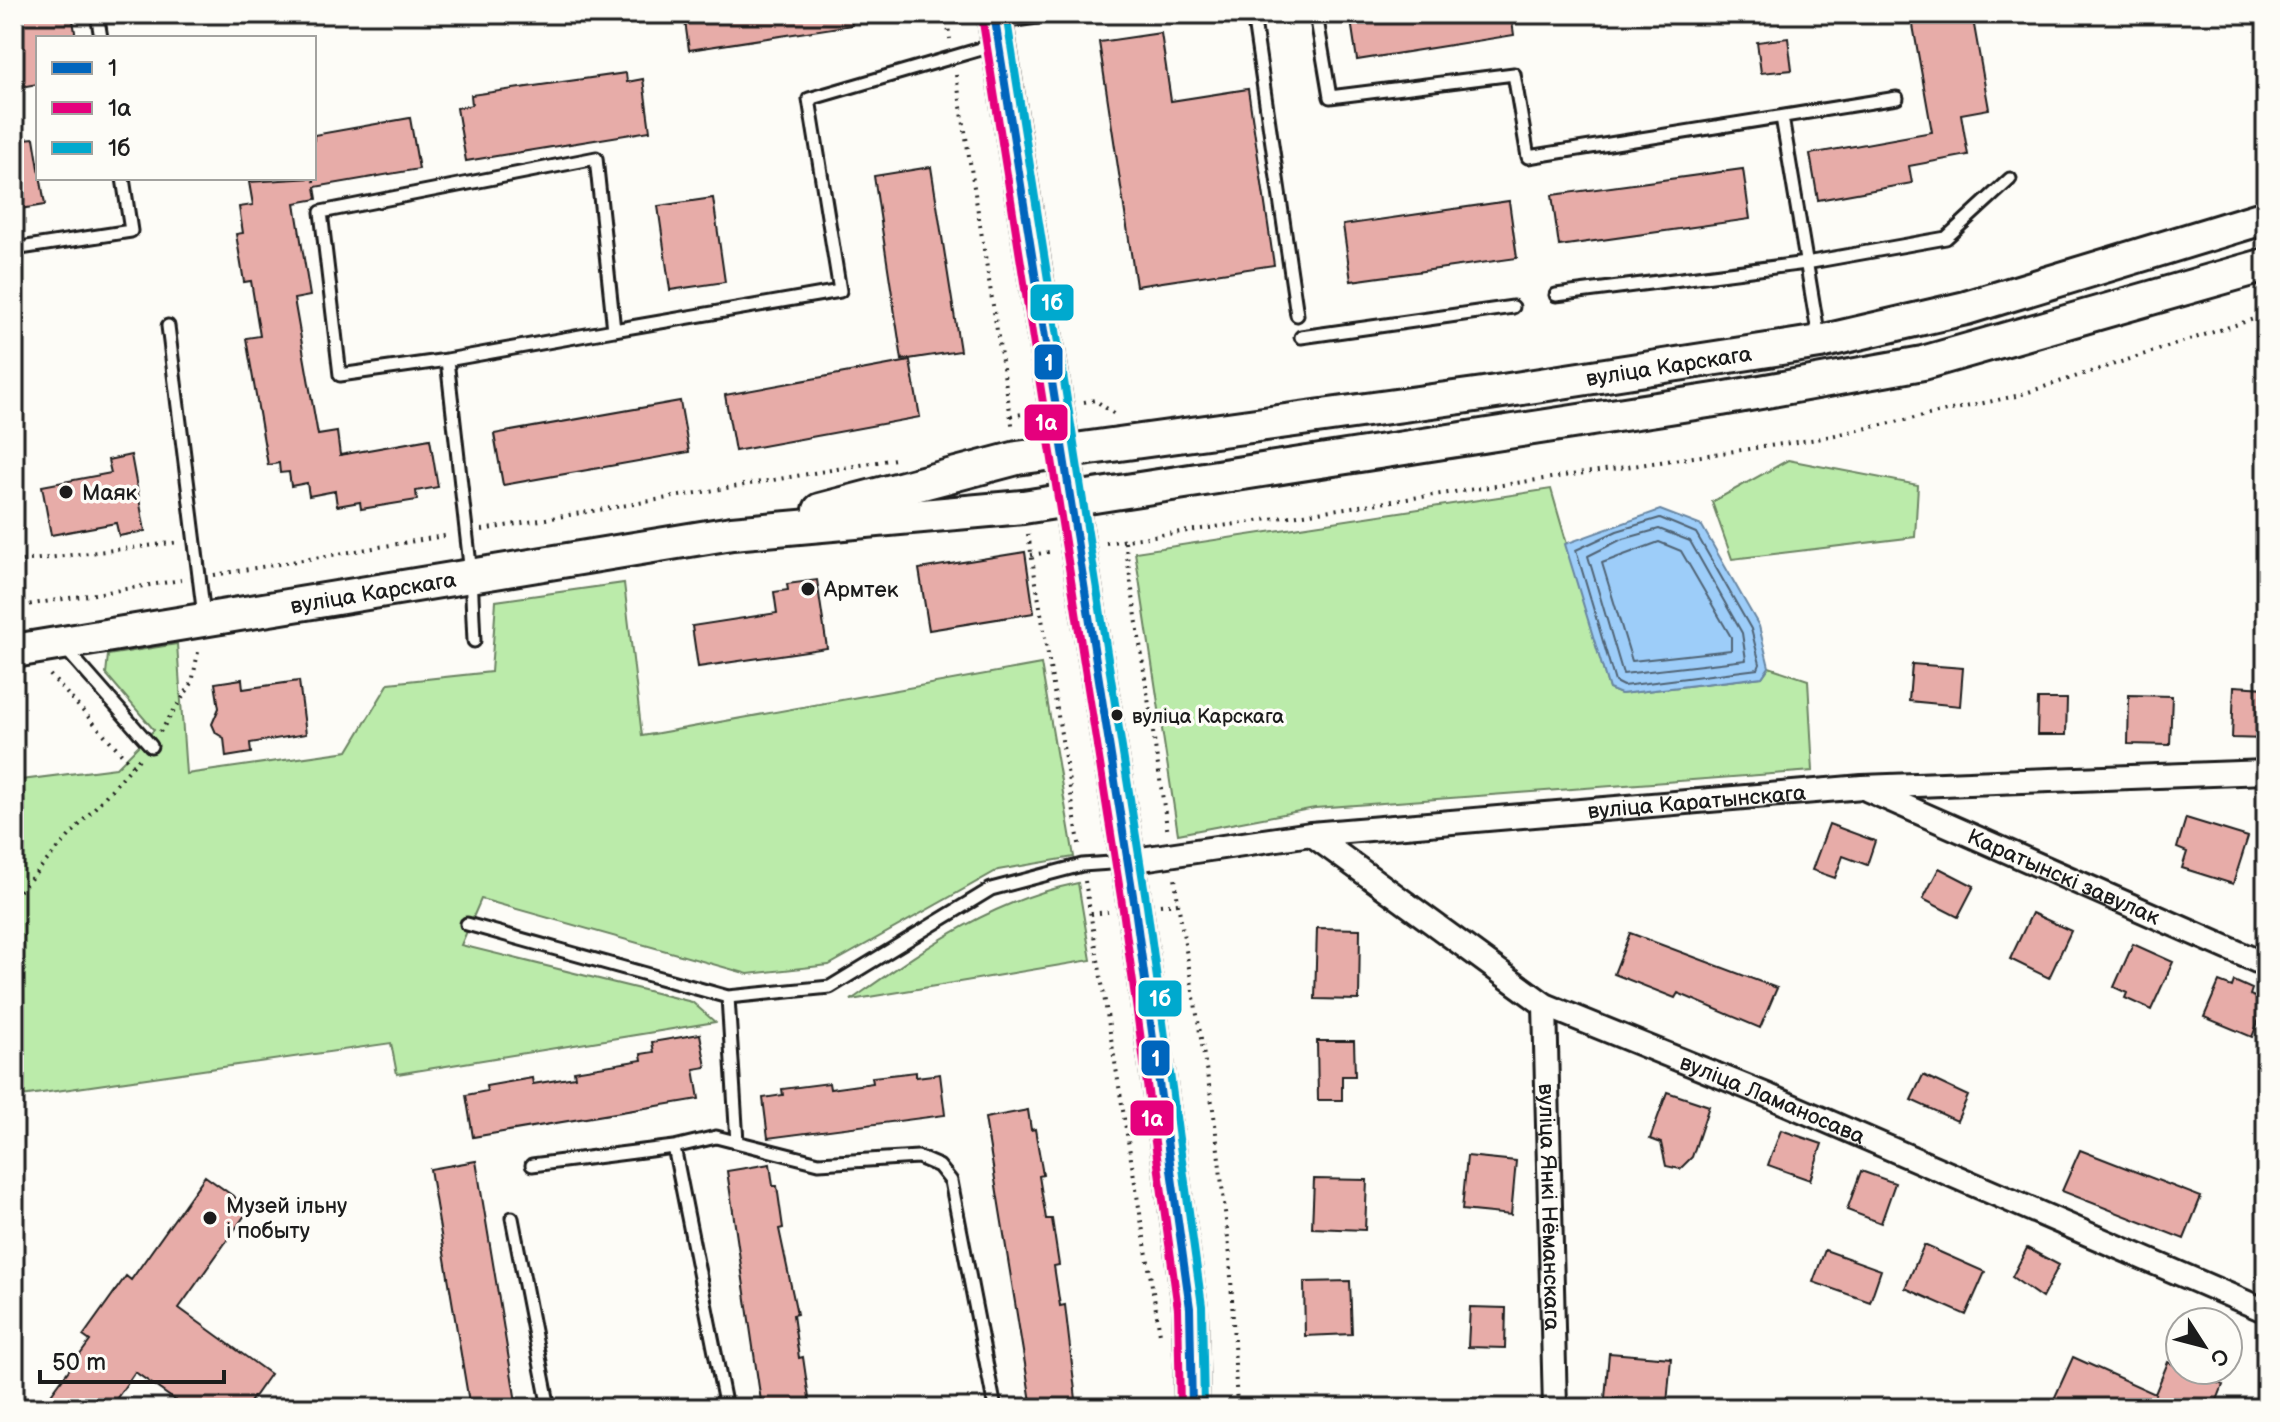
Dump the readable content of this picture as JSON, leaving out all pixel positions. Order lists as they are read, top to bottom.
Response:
{
  "streets": {
    "street": [
      "вуліца Карскага",
      "вуліца Каратынскага",
      "Каратынскі завулак",
      "вуліца Ламаносава",
      "вуліца Янкі Нёманскага"
    ]
  },
  "crossings": [
    ["вуліца Каратынскага", "Каратынскі завулак"],
    ["вуліца Каратынскага", "вуліца Ламаносава"],
    ["вуліца Ламаносава", "вуліца Янкі Нёманскага"]
  ],
  "places": [
    "Маяк",
    "Армтек",
    "вуліца Карскага",
    "Музей ільну і побыту"
  ],
  "lines": ["transit line 1", "transit line 1б", "transit line 1а"],
  "legend": ["1", "1а", "1б"],
  "scale_bar": "50 m",
  "north": "bottom right"
}
